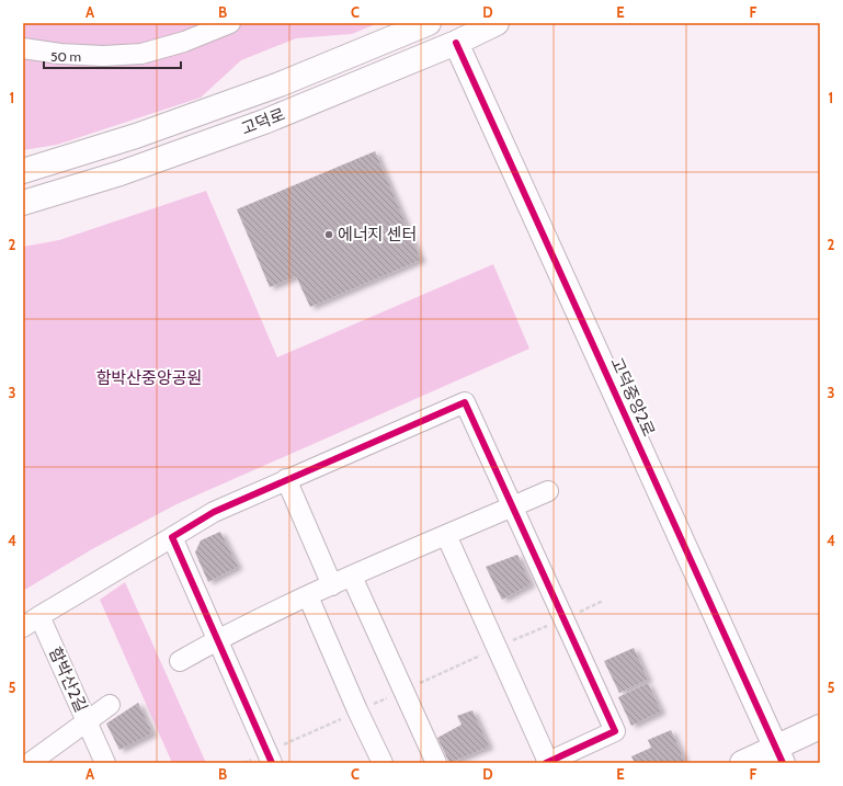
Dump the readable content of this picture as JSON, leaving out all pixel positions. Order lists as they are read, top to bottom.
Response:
{
  "streets": {
    "street": ["고덕로", "고덕중앙2로", "함박산2길"]
  },
  "crossings": [
    ["고덕로", "고덕중앙2로"]
  ],
  "parks": ["함박산중앙공원"],
  "places": ["에너지 센터"],
  "scale_bar": "50 m",
  "grid": {
    "columns": [
      "A",
      "B",
      "C",
      "D",
      "E",
      "F"
    ],
    "rows": [
      "1",
      "2",
      "3",
      "4",
      "5"
    ]
  }
}
